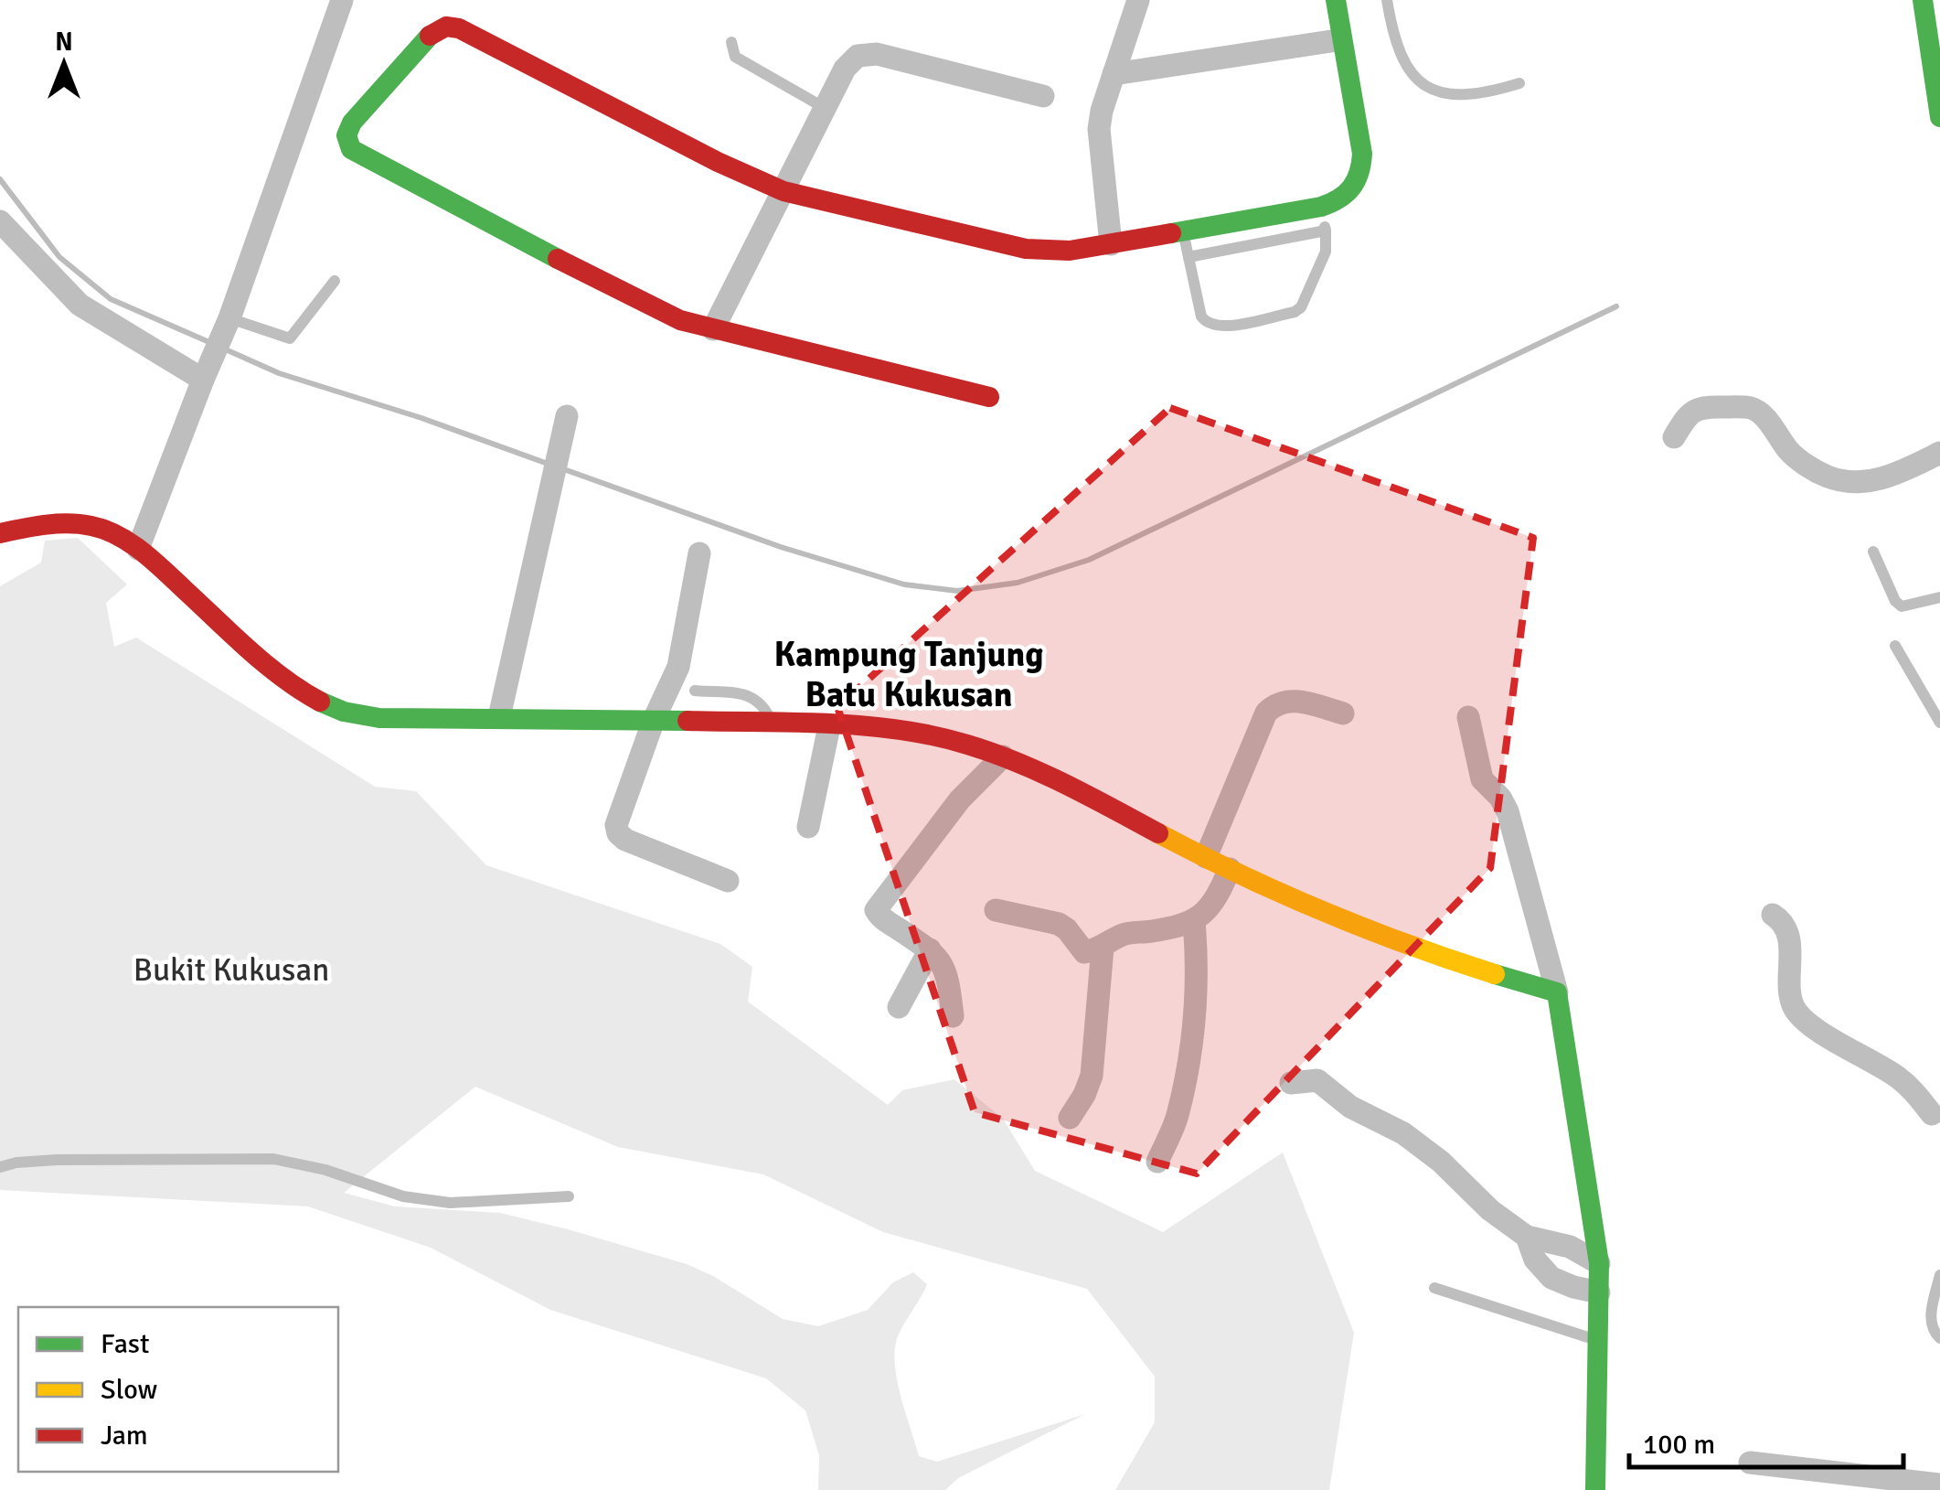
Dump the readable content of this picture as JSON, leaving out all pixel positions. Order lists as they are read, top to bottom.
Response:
{
  "districts": ["Kampung Tanjung Batu Kukusan"],
  "parks": ["Bukit Kukusan"],
  "legend": ["Fast", "Slow", "Jam"],
  "scale_bar": "100 m",
  "north": "top"
}
